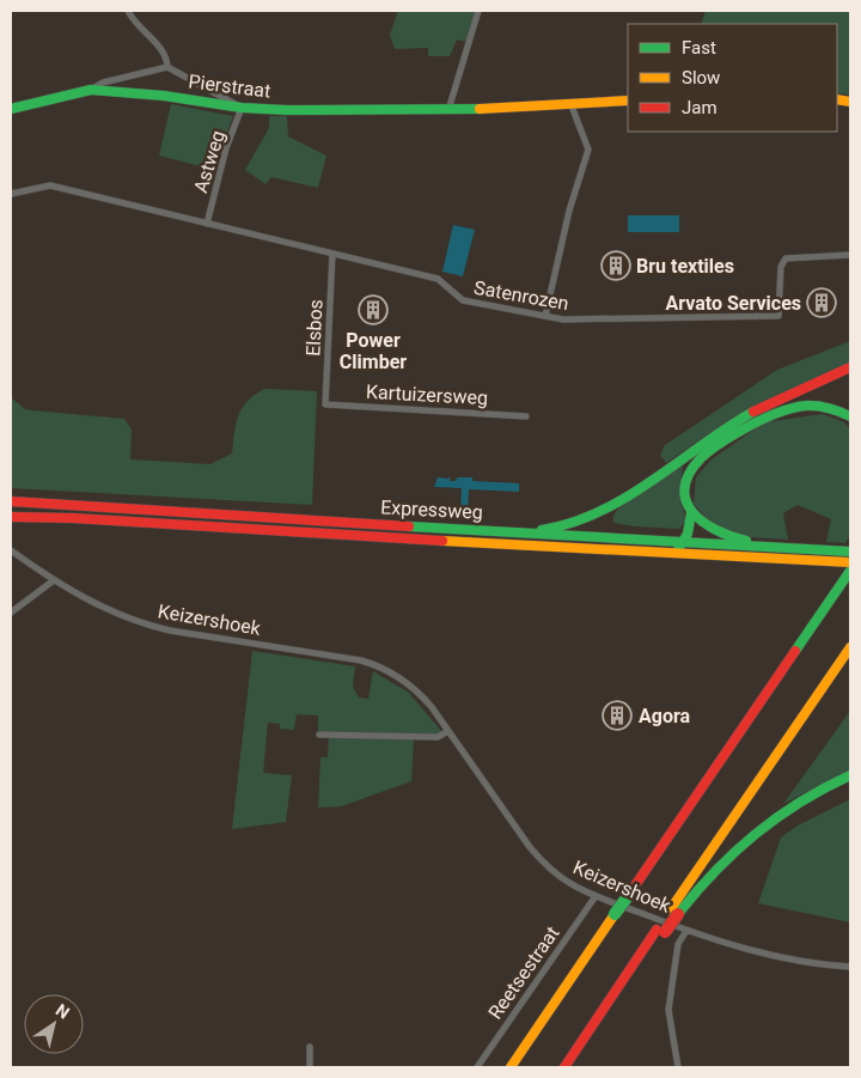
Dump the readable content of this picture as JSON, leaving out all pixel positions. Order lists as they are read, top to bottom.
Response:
{
  "streets": {
    "main road": ["Pierstraat", "Expressweg"],
    "street": [
      "Astweg",
      "Satenrozen",
      "Elsbos",
      "Kartuizersweg",
      "Keizershoek",
      "Reetsestraat"
    ]
  },
  "crossings": [
    ["Pierstraat", "Astweg"],
    ["Astweg", "Satenrozen"],
    ["Satenrozen", "Elsbos"],
    ["Elsbos", "Kartuizersweg"],
    ["Keizershoek", "Reetsestraat"]
  ],
  "places": {
    "building": [
      "Bru textiles",
      "Arvato Services",
      "Power Climber",
      "Agora"
    ]
  },
  "legend": ["Fast", "Slow", "Jam"],
  "north": "top right"
}
